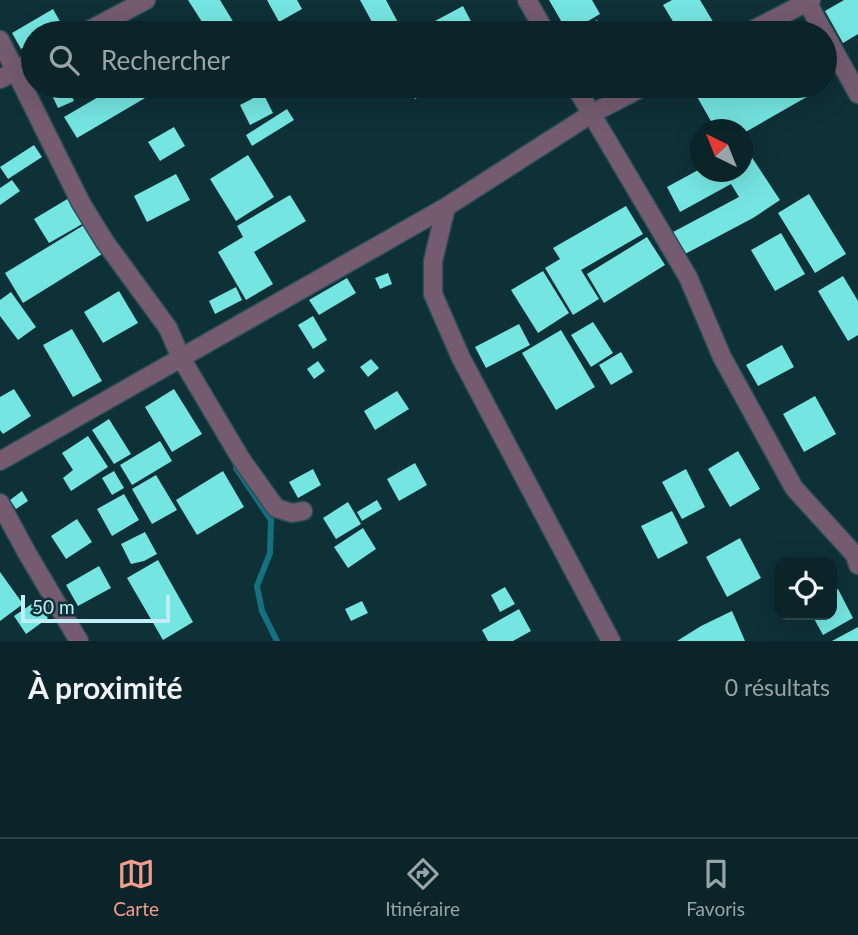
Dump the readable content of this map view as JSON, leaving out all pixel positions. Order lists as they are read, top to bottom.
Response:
{
  "scale_bar": "50 m",
  "north": "top left",
  "page": {
    "search": "Rechercher",
    "scale": "50 m",
    "heading": ["À proximité", "0 résultats"],
    "nav": ["Carte", "Itinéraire", "Favoris"]
  }
}
